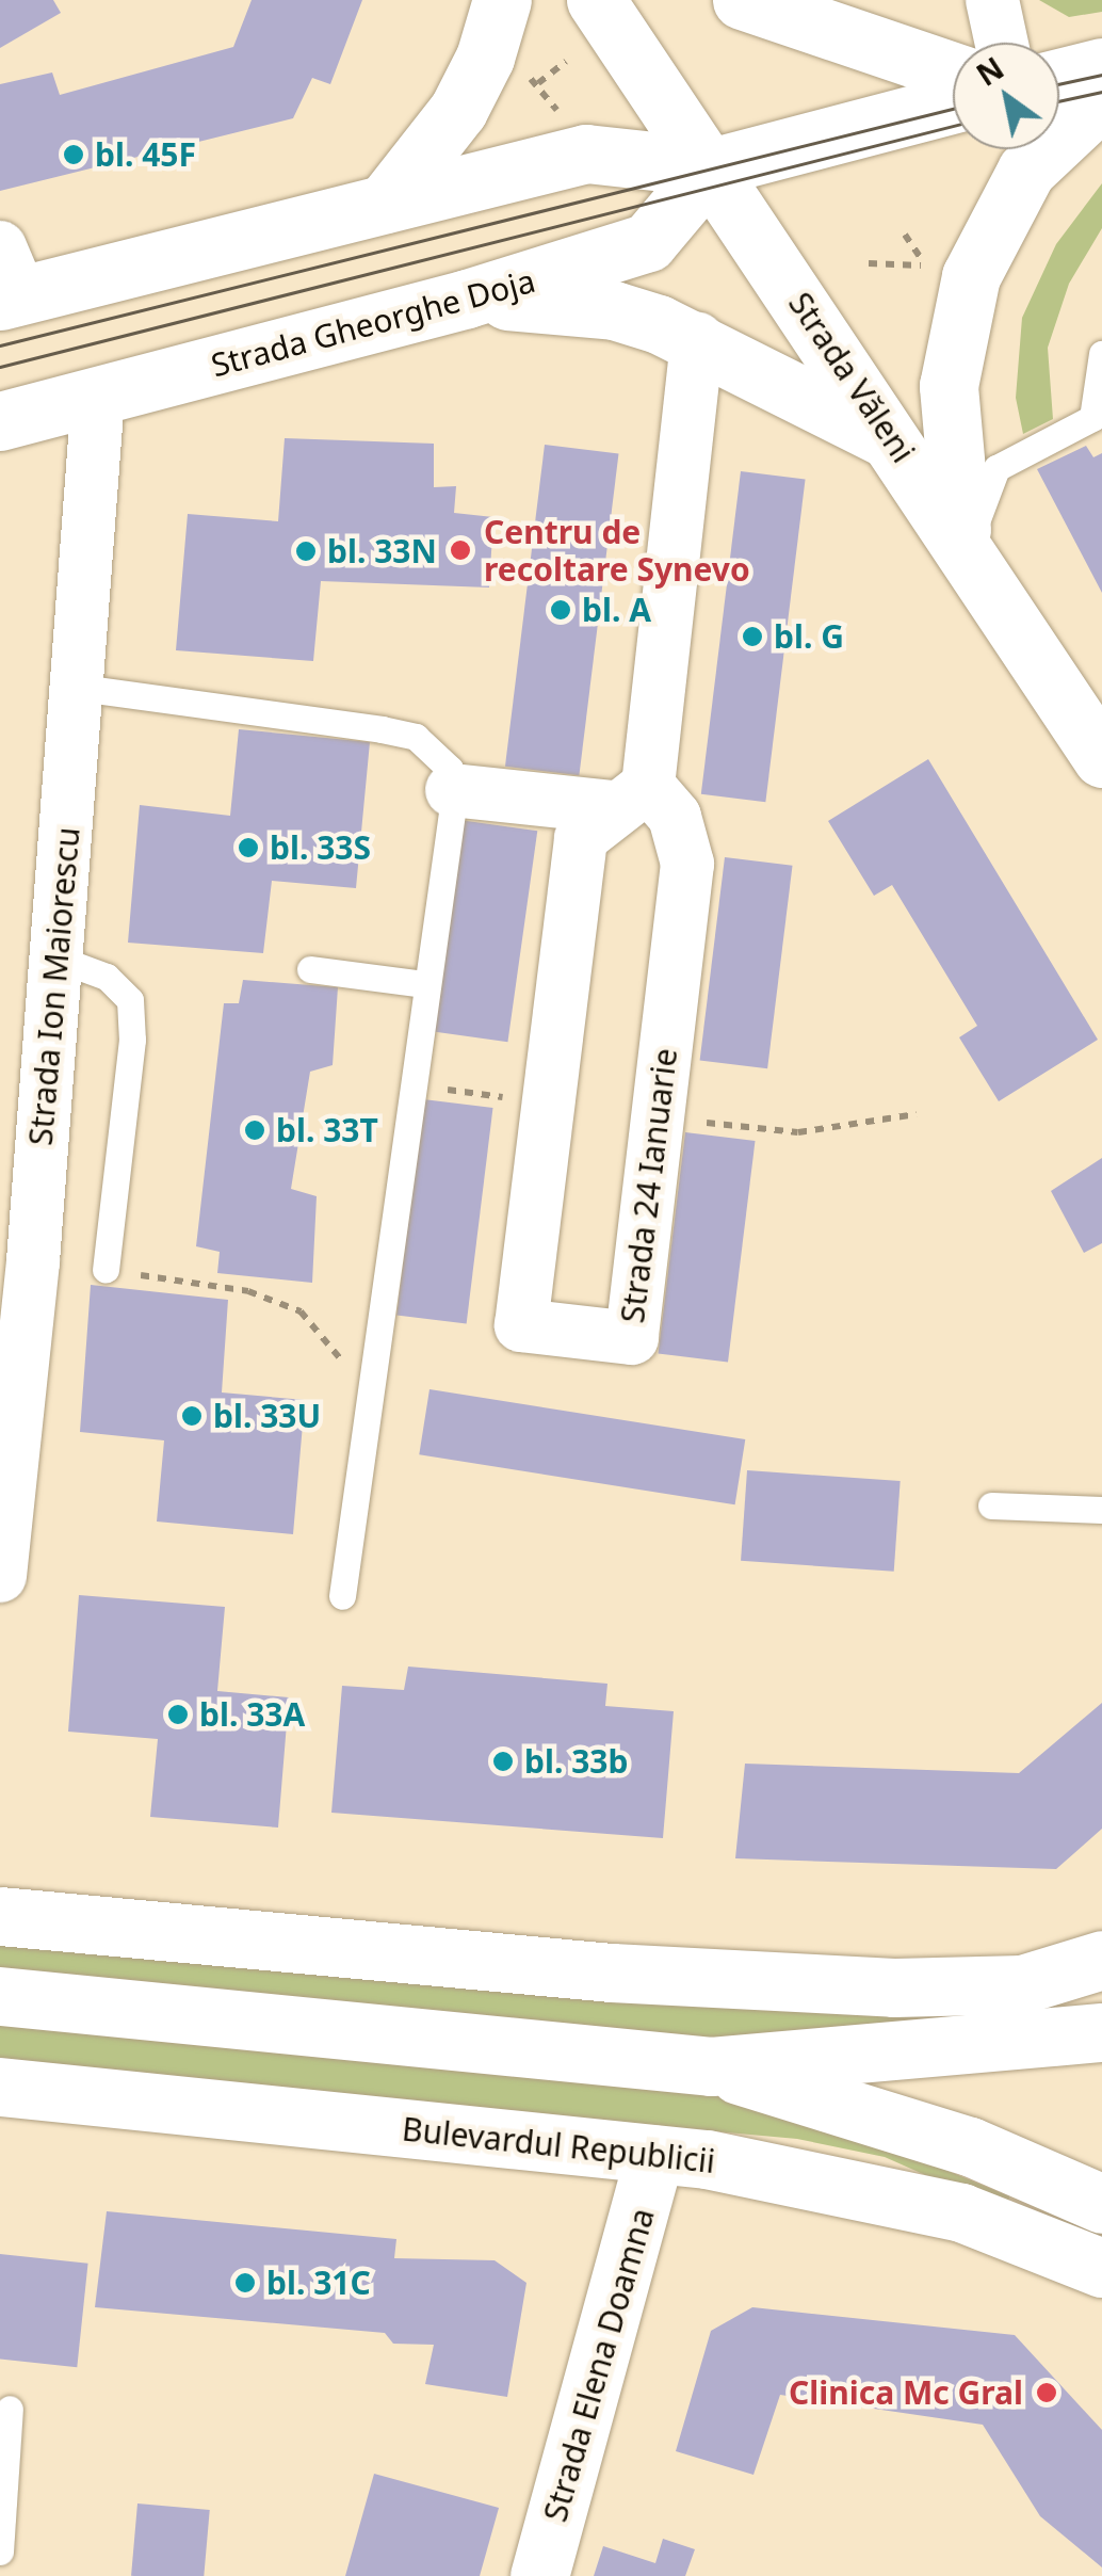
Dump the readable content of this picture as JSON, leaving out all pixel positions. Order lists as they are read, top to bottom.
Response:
{
  "streets": {
    "main road": [
      "Strada Gheorghe Doja",
      "Strada Văleni",
      "Bulevardul Republicii",
      "Strada Elena Doamna"
    ],
    "street": ["Strada Ion Maiorescu", "Strada 24 Ianuarie"]
  },
  "crossings": [
    ["Strada Gheorghe Doja", "Strada Văleni"],
    ["Strada Gheorghe Doja", "Strada Ion Maiorescu"],
    ["Bulevardul Republicii", "Strada Elena Doamna"]
  ],
  "places": [
    "bl. 45F",
    "Centru de recoltare Synevo",
    "bl. 33N",
    "bl. A",
    "bl. G",
    "bl. 33S",
    "bl. 33T",
    "bl. 33U",
    "bl. 33A",
    "bl. 33b",
    "bl. 31C",
    "Clinica Mc Gral"
  ],
  "north": "top left"
}
